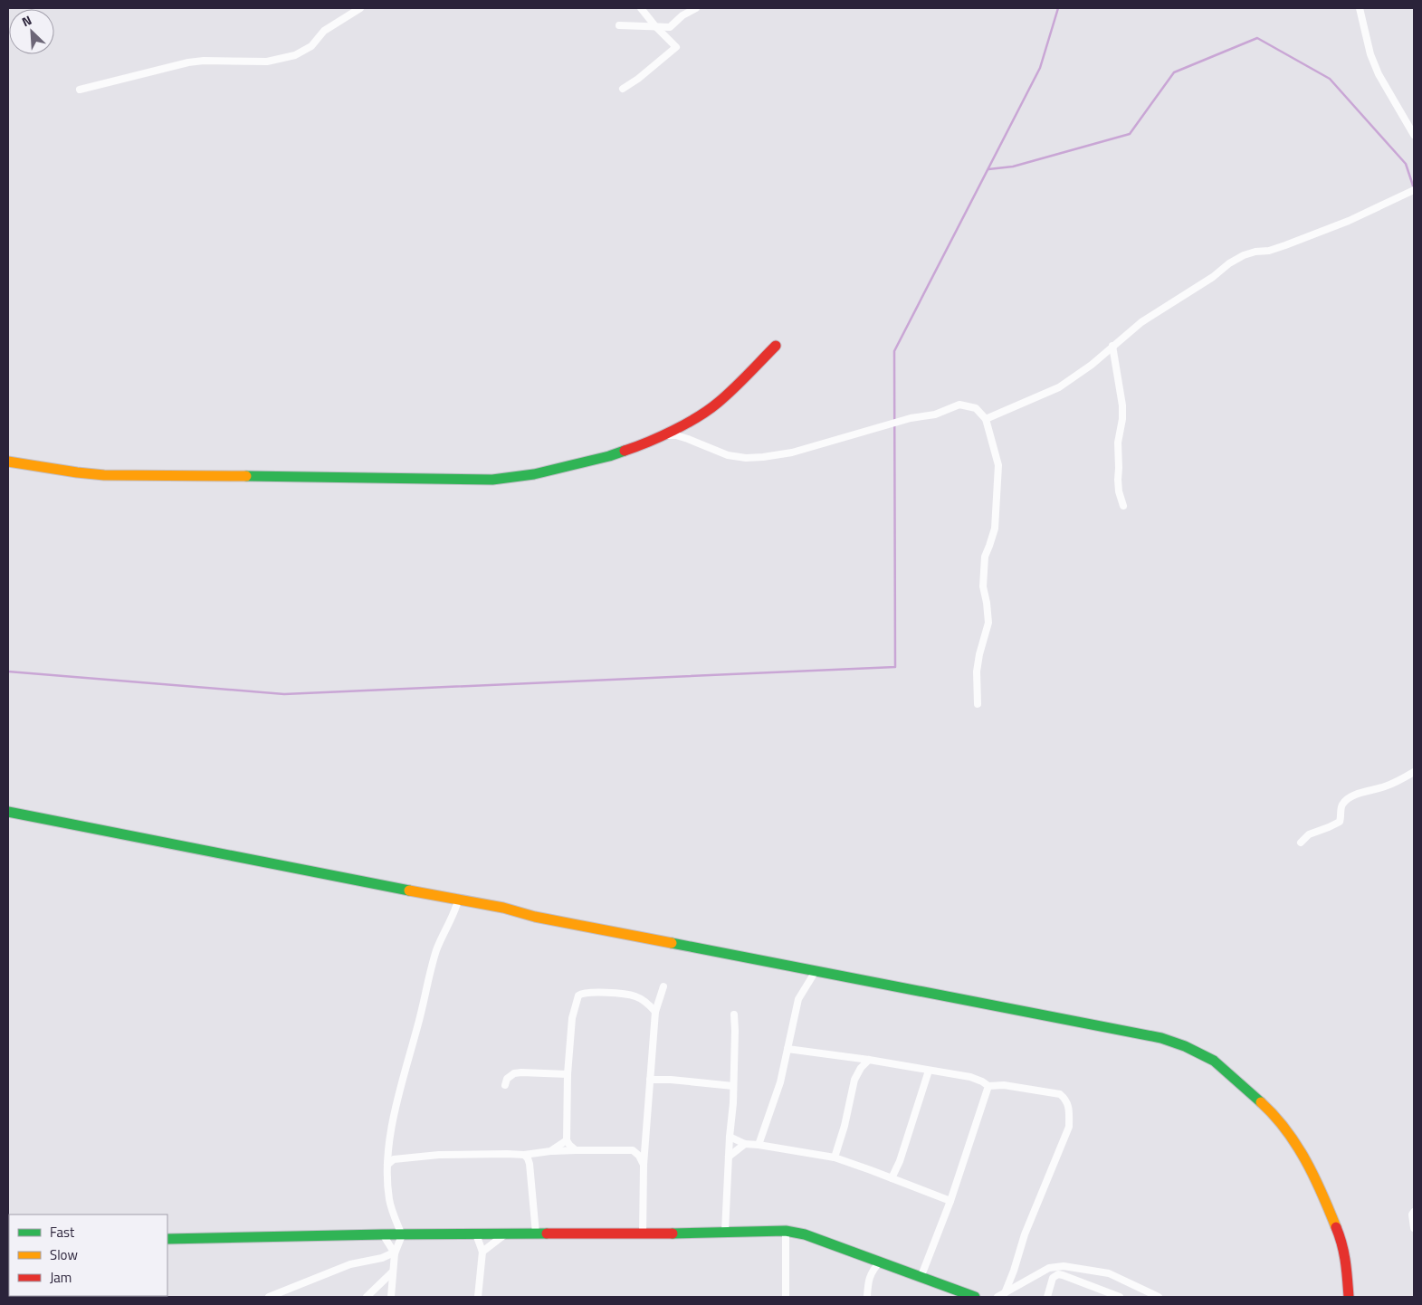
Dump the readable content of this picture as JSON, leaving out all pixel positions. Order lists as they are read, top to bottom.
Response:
{
  "legend": ["Fast", "Slow", "Jam"],
  "north": "top left"
}
